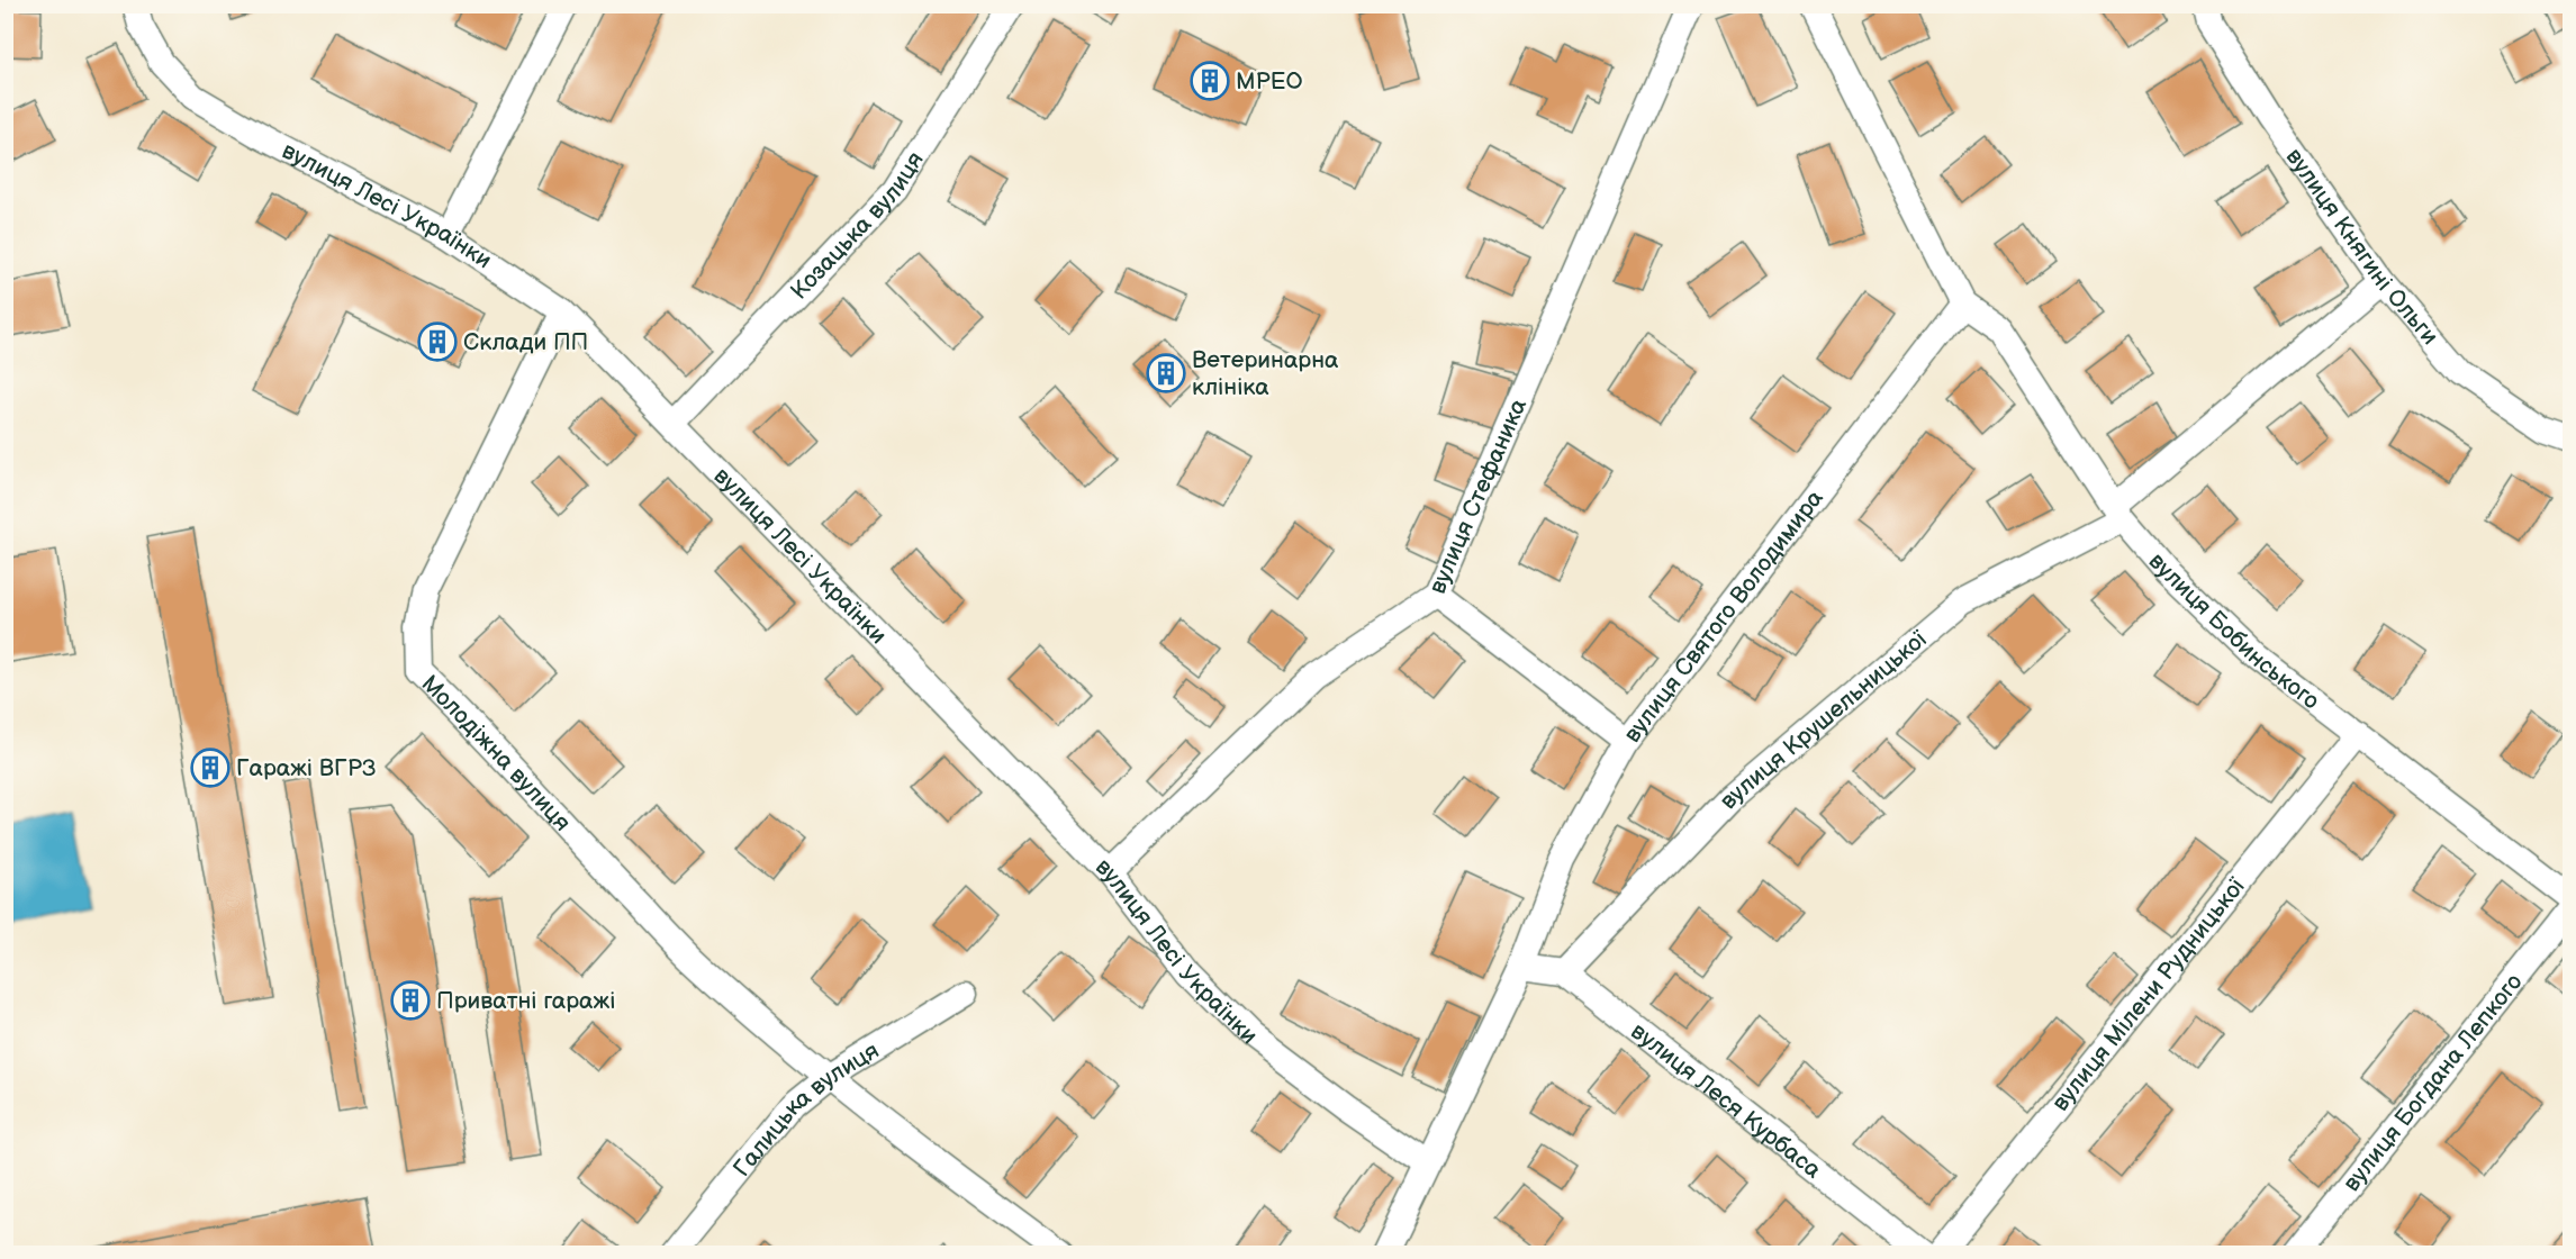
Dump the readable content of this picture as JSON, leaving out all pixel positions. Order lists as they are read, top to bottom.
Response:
{
  "streets": {
    "street": [
      "вулиця Лесі Українки",
      "Козацька вулиця",
      "вулиця Княгині Ольги",
      "вулиця Стефаника",
      "вулиця Святого Володимира",
      "вулиця Бобинського",
      "вулиця Крушельницької",
      "Молодіжна вулиця",
      "вулиця Мілени Рудницької",
      "вулиця Богдана Лепкого",
      "вулиця Леся Курбаса",
      "Галицька вулиця"
    ]
  },
  "crossings": [
    ["вулиця Лесі Українки", "Козацька вулиця"],
    ["вулиця Лесі Українки", "вулиця Стефаника"],
    ["вулиця Лесі Українки", "вулиця Святого Володимира"],
    ["вулиця Лесі Українки", "Молодіжна вулиця"],
    ["вулиця Княгині Ольги", "вулиця Крушельницької"],
    ["вулиця Святого Володимира", "вулиця Бобинського"],
    ["вулиця Бобинського", "вулиця Крушельницької"],
    ["вулиця Бобинського", "вулиця Мілени Рудницької"],
    ["вулиця Крушельницької", "вулиця Леся Курбаса"],
    ["Молодіжна вулиця", "Галицька вулиця"]
  ],
  "places": {
    "building": [
      "МРЕО",
      "Склади ПП",
      "Ветеринарна клініка",
      "Гаражі ВГРЗ",
      "Приватні гаражі"
    ]
  }
}
